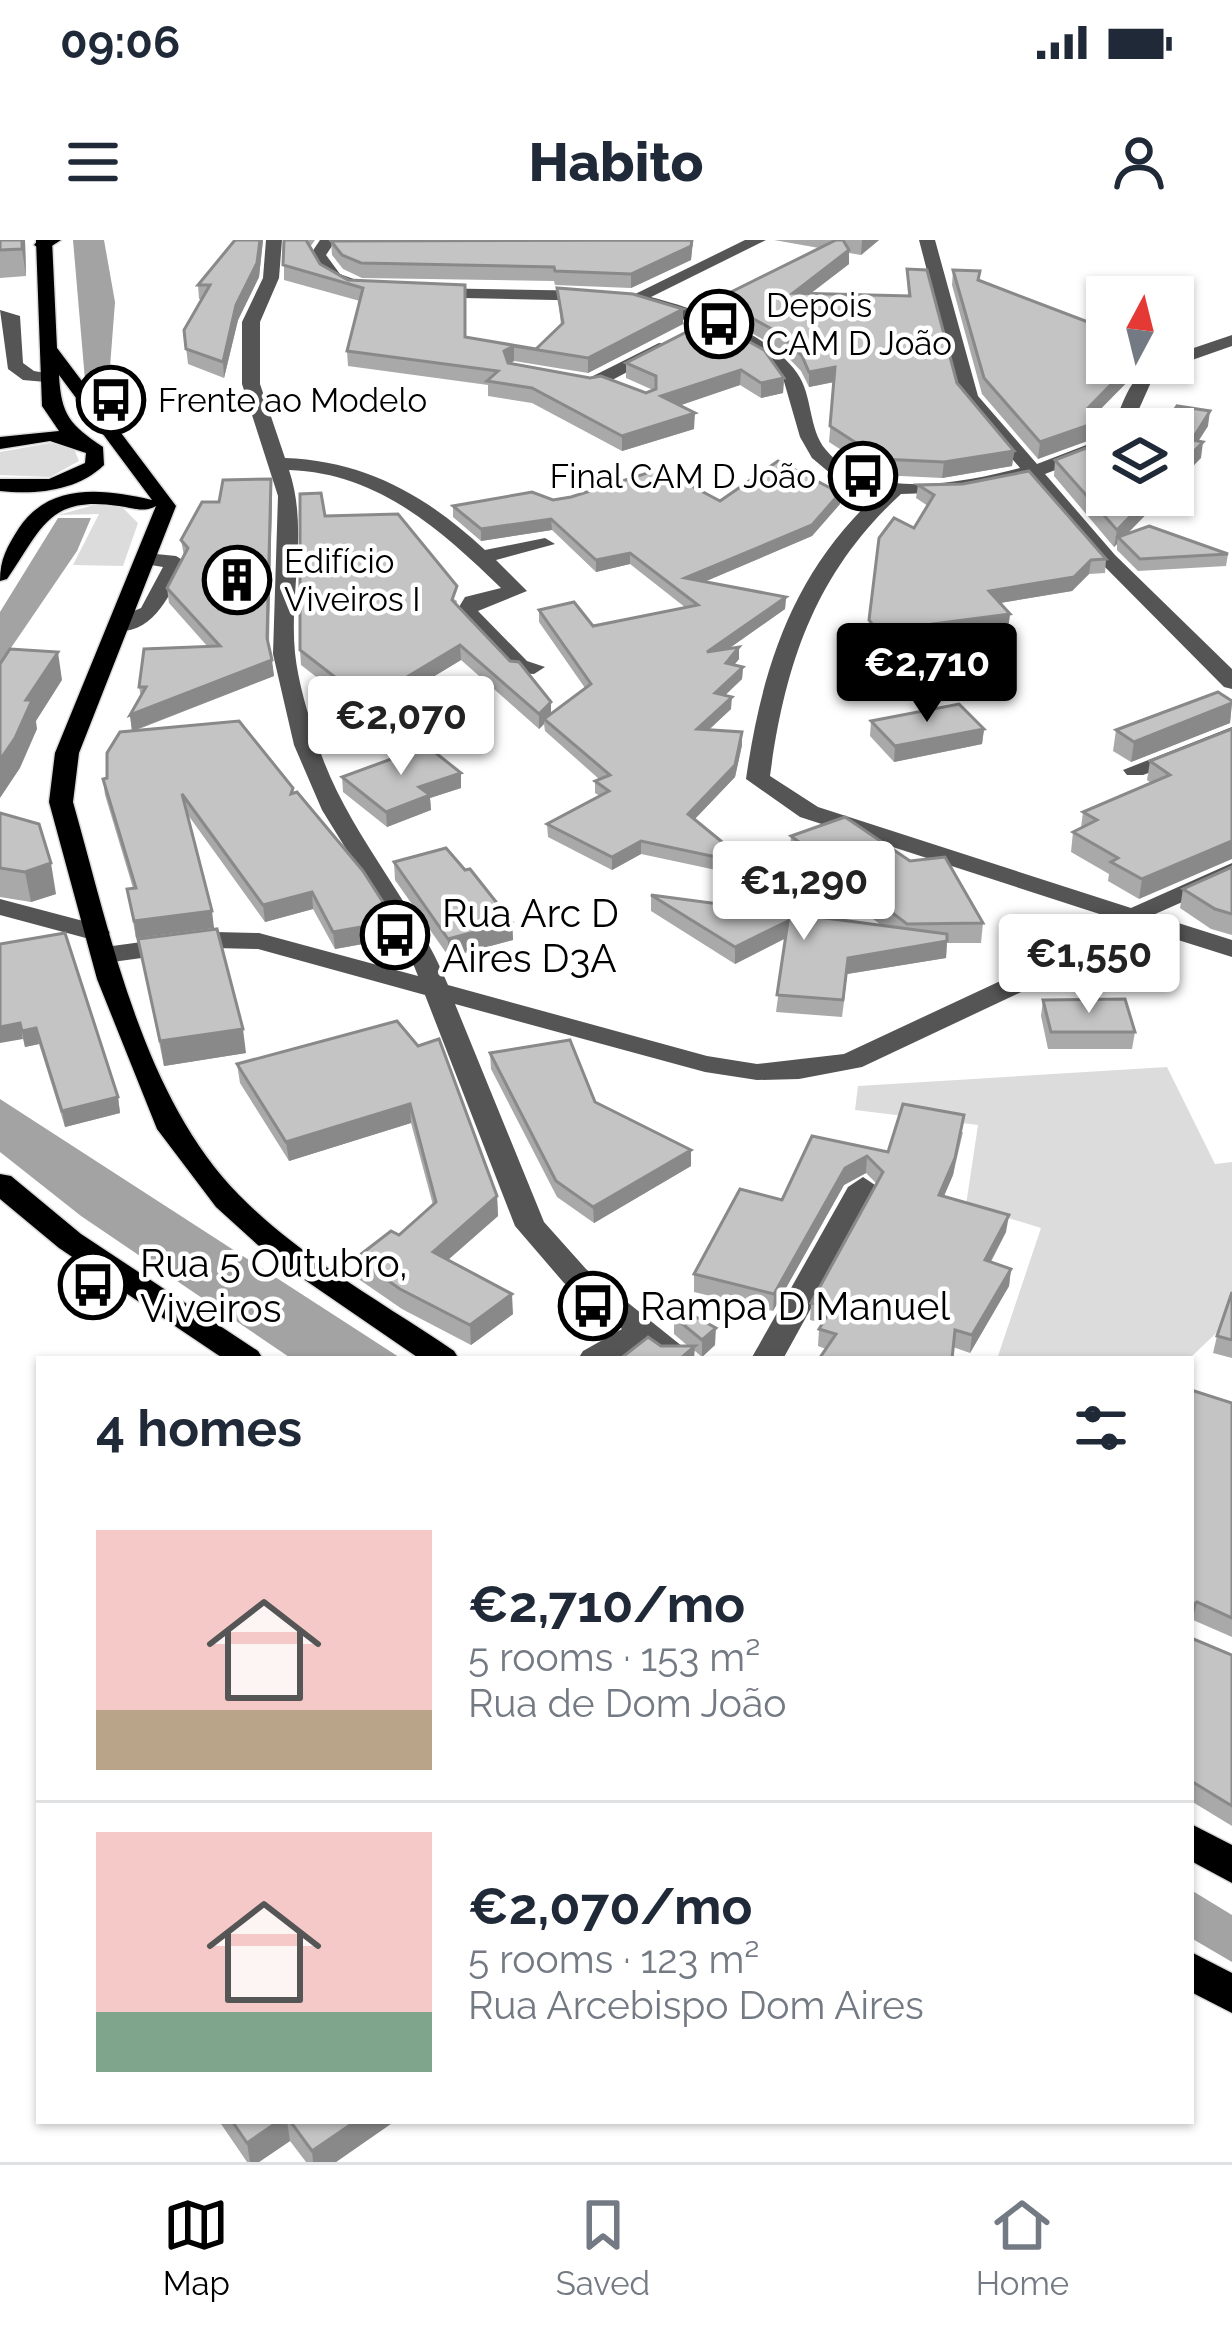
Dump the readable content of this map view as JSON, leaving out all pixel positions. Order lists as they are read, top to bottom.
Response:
{
  "places": {
    "bus stop": [
      "Depois CAM D João",
      "Frente ao Modelo",
      "Final CAM D João",
      "Rua Arc D Aires D3A",
      "Rua 5 Outubro, Viveiros",
      "Rampa D Manuel"
    ],
    "building": ["Edifício Viveiros I"]
  },
  "north": "top",
  "page": {
    "status": "09:06",
    "header": "Habito",
    "price": [
      "€2,710",
      "€2,070",
      "€1,290",
      "€1,550"
    ],
    "heading": "4 homes",
    "list": [
      {
        "name": "€2,710/mo",
        "note": "5 rooms · 153 m² · Rua de Dom João"
      },
      {
        "name": "€2,070/mo",
        "note": "5 rooms · 123 m² · Rua Arcebispo Dom Aires"
      }
    ],
    "tabs": ["Map", "Saved", "Home"]
  }
}
